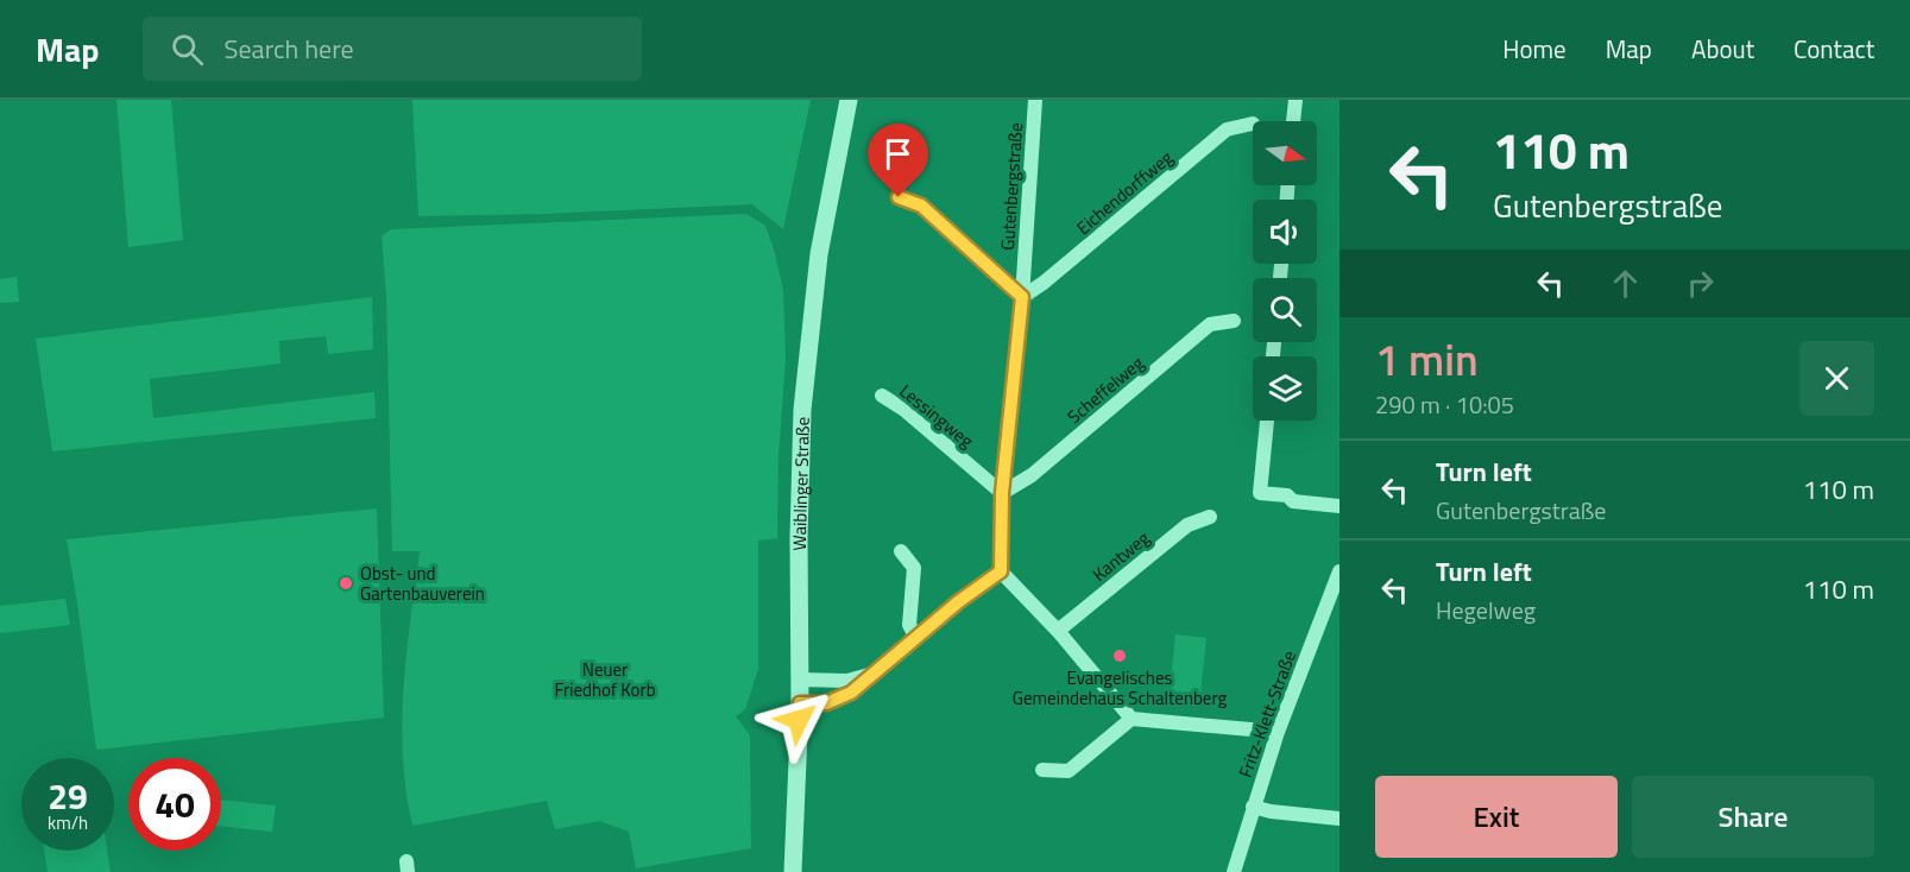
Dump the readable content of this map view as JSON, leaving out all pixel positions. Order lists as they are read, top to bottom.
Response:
{
  "streets": {
    "street": [
      "Gutenbergstraße",
      "Eichendorffweg",
      "Scheffelweg",
      "Lessingweg",
      "Waiblinger Straße",
      "Kantweg",
      "Fritz-Klett-Straße"
    ]
  },
  "crossings": [
    ["Gutenbergstraße", "Eichendorffweg"],
    ["Gutenbergstraße", "Scheffelweg"],
    ["Gutenbergstraße", "Lessingweg"],
    ["Scheffelweg", "Lessingweg"]
  ],
  "parks": ["Neuer Friedhof Korb"],
  "places": ["Obst- und Gartenbauverein", "Evangelisches Gemeindehaus Schaltenberg"],
  "north": "right",
  "page": {
    "header": "Map",
    "search": "Search here",
    "nav": [
      "Home",
      "Map",
      "About",
      "Contact"
    ],
    "turn": ["110 m", "Gutenbergstraße"],
    "heading": ["1 min", "290 m · 10:05"],
    "list": [
      {
        "name": "Turn left",
        "note": "Gutenbergstraße",
        "value": "110 m"
      },
      {
        "name": "Turn left",
        "note": "Hegelweg",
        "value": "110 m"
      }
    ],
    "speed": "29 km/h",
    "limit": "40",
    "buttons": ["Exit", "Share"]
  }
}
